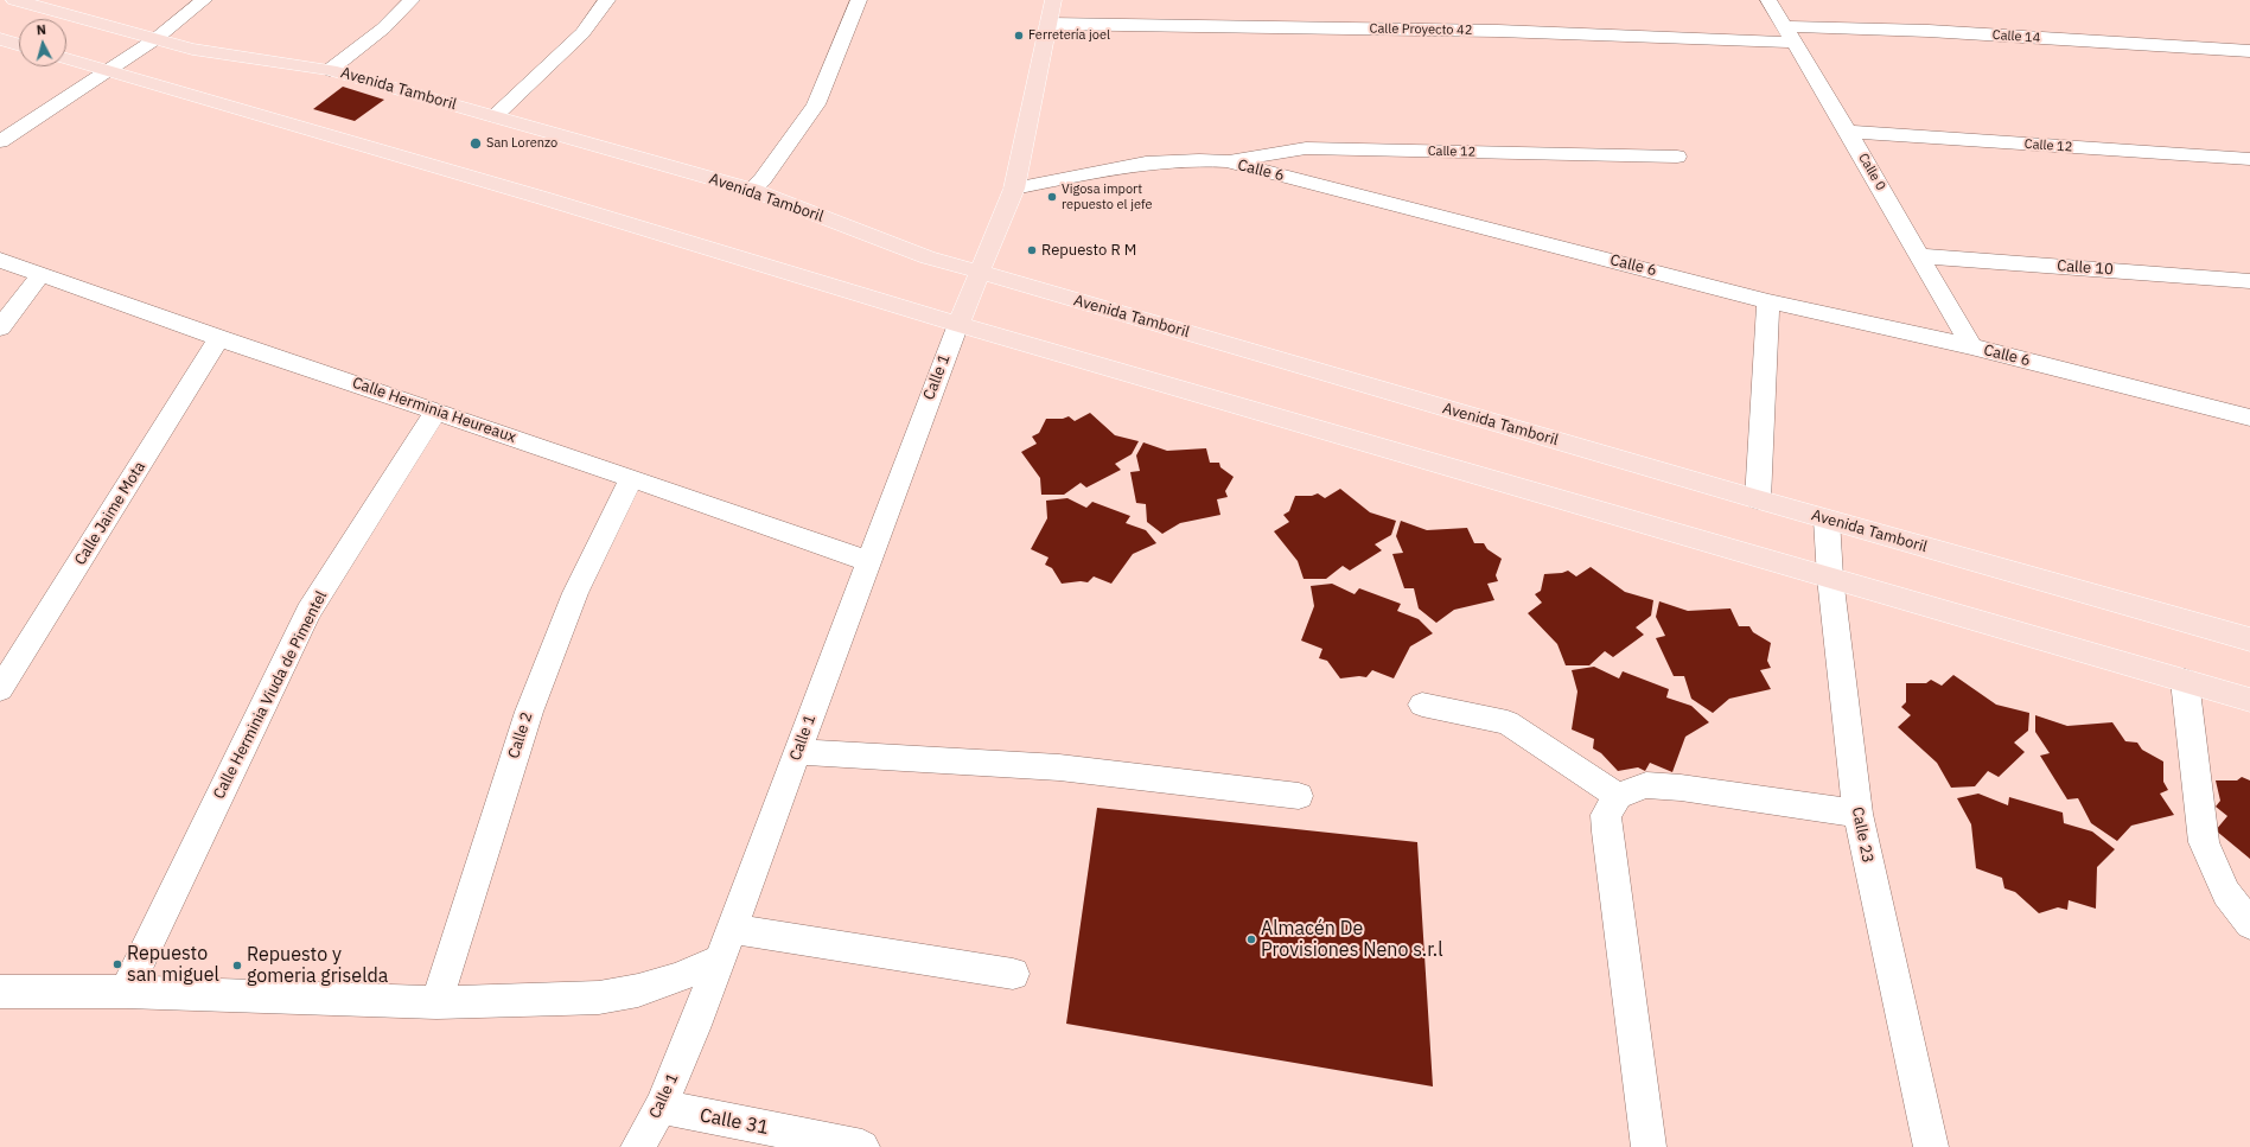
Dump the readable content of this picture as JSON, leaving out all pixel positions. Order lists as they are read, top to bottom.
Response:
{
  "streets": {
    "main road": ["Avenida Tamboril"],
    "street": [
      "Calle Proyecto 42",
      "Calle 14",
      "Calle 12",
      "Calle 6",
      "Calle 0",
      "Calle 10",
      "Calle 1",
      "Calle Herminia Heureaux",
      "Calle Jaime Mota",
      "Calle Herminia Viuda de Pimentel",
      "Calle 2",
      "Calle 23",
      "Calle 31"
    ]
  },
  "crossings": [
    ["Calle Proyecto 42", "Calle 0"],
    ["Calle 14", "Calle 0"],
    ["Avenida Tamboril", "Calle 23"],
    ["Calle 12", "Calle 6"],
    ["Calle 12", "Calle 0"],
    ["Calle 6", "Calle 0"],
    ["Calle 0", "Calle 10"],
    ["Calle 1", "Calle Herminia Heureaux"],
    ["Calle 1", "Calle 31"],
    ["Calle Herminia Heureaux", "Calle Jaime Mota"],
    ["Calle Herminia Heureaux", "Calle Herminia Viuda de Pimentel"],
    ["Calle Herminia Heureaux", "Calle 2"]
  ],
  "places": [
    "Ferretería joel",
    "San Lorenzo",
    "Vigosa import repuesto el jefe",
    "Repuesto R M",
    "Almacén De Provisiones Neno s.r.l",
    "Repuesto san miguel",
    "Repuesto y gomeria griselda"
  ],
  "north": "top"
}
